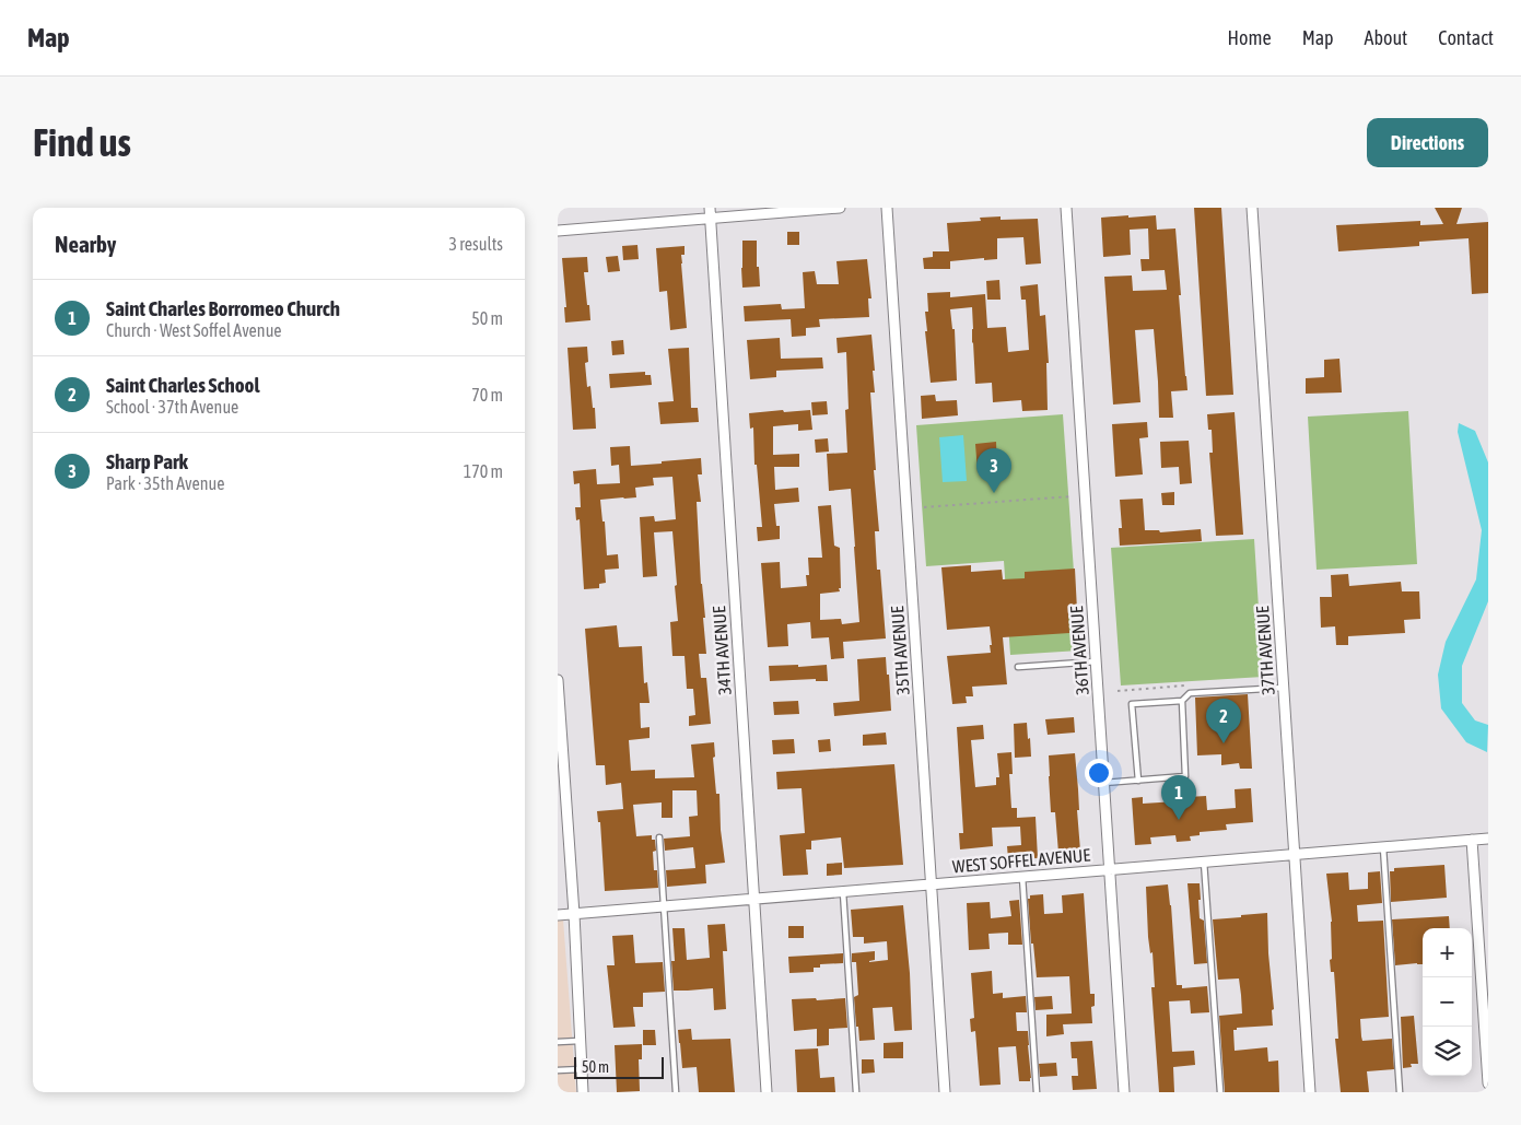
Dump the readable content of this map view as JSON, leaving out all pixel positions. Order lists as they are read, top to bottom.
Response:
{
  "streets": {
    "street": [
      "34TH AVENUE",
      "35TH AVENUE",
      "36TH AVENUE",
      "37TH AVENUE",
      "WEST SOFFEL AVENUE"
    ]
  },
  "crossings": [
    ["34TH AVENUE", "WEST SOFFEL AVENUE"],
    ["35TH AVENUE", "WEST SOFFEL AVENUE"],
    ["36TH AVENUE", "WEST SOFFEL AVENUE"],
    ["37TH AVENUE", "WEST SOFFEL AVENUE"]
  ],
  "scale_bar": "50 m",
  "page": {
    "header": "Map",
    "nav": [
      "Home",
      "Map",
      "About",
      "Contact"
    ],
    "buttons": "Directions",
    "title": "Find us",
    "heading": ["Nearby", "3 results"],
    "list": [
      {
        "mark": "1",
        "name": "Saint Charles Borromeo Church",
        "note": "Church · West Soffel Avenue",
        "value": "50 m"
      },
      {
        "mark": "2",
        "name": "Saint Charles School",
        "note": "School · 37th Avenue",
        "value": "70 m"
      },
      {
        "mark": "3",
        "name": "Sharp Park",
        "note": "Park · 35th Avenue",
        "value": "170 m"
      }
    ],
    "pins": ["3", "2", "1"],
    "map_buttons": ["+", "−"],
    "scale": "50 m"
  }
}
